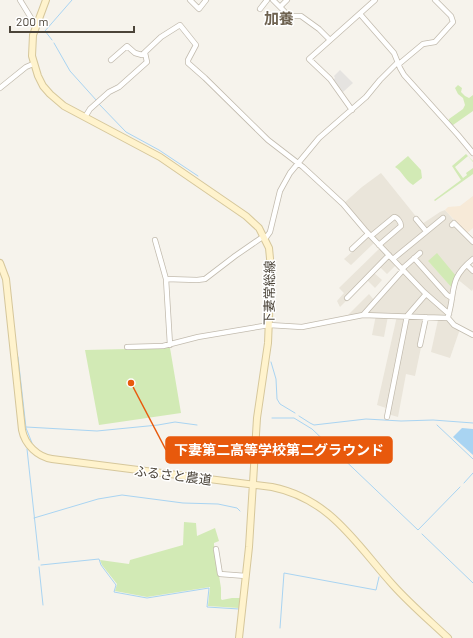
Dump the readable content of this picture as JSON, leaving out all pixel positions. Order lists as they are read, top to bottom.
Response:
{
  "streets": {
    "main road": ["下妻常総線", "ふるさと農道"]
  },
  "crossings": [
    ["下妻常総線", "ふるさと農道"]
  ],
  "districts": ["加養"],
  "places": ["下妻第二高等学校第二グラウンド"],
  "scale_bar": "200 m"
}
